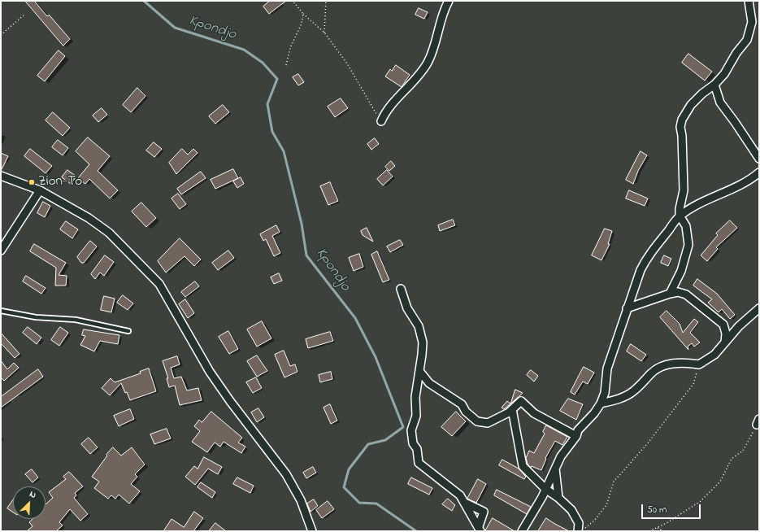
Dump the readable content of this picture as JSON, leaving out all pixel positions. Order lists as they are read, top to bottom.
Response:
{
  "water": ["Kpondjo"],
  "places": ["Zion-To"],
  "scale_bar": "50 m",
  "north": "top right"
}
